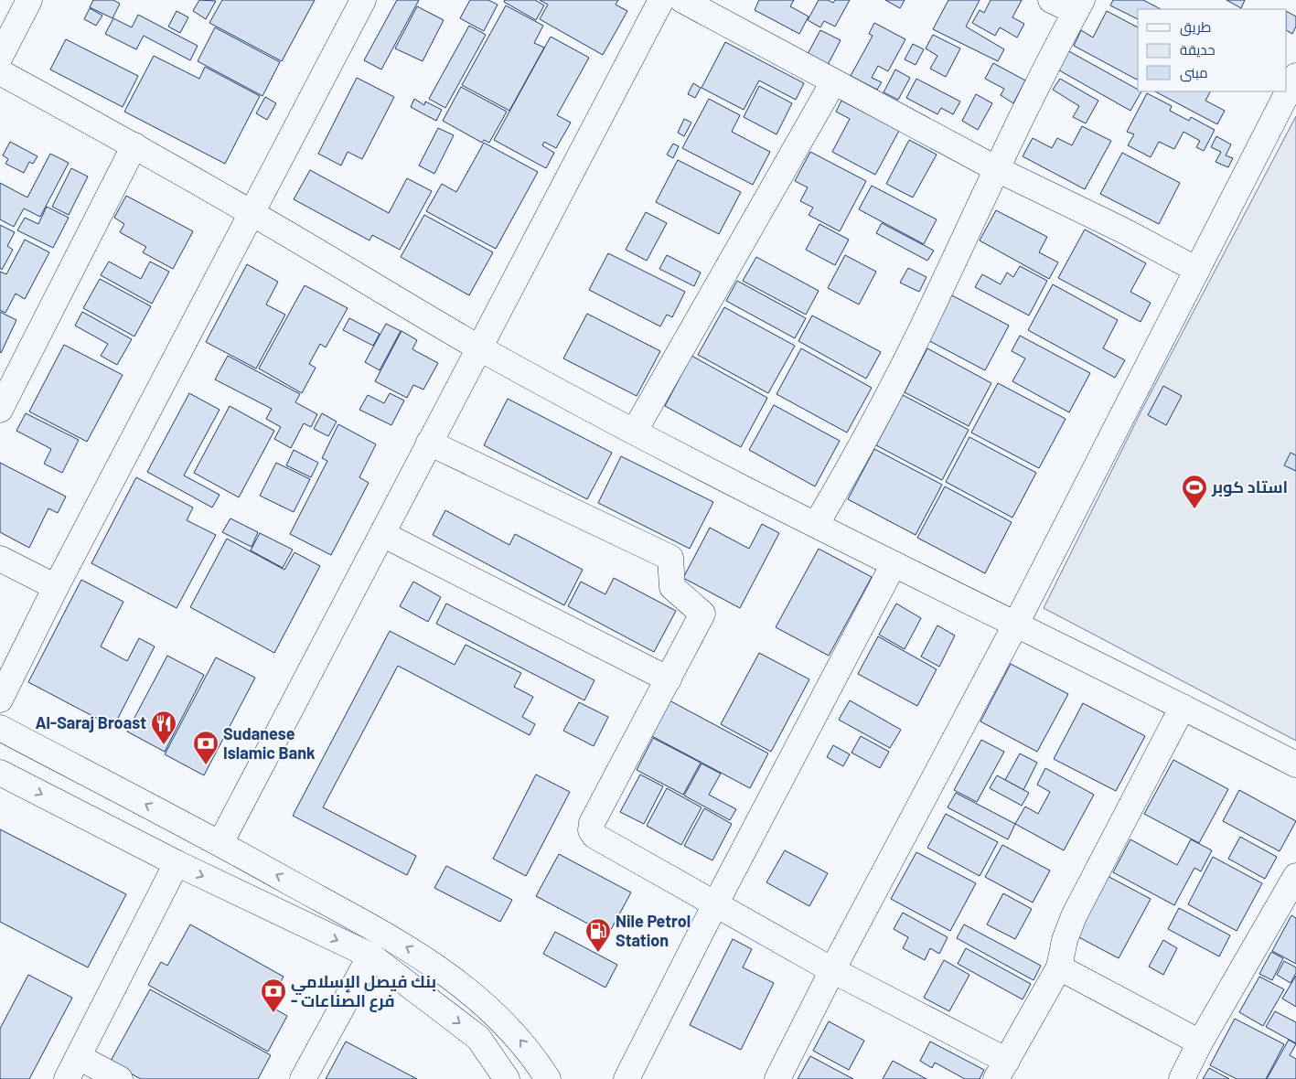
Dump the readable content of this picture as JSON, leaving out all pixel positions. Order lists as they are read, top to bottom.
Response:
{
  "places": {
    "sports": ["استاد كوبر"],
    "restaurant": ["Al-Saraj Broast"],
    "bank": ["Sudanese Islamic Bank", "بنك فيصل الإسلامي - فرع الصناعات"],
    "fuel station": ["Nile Petrol Station"]
  },
  "legend": ["طريق", "حديقة", "مبنى"]
}
